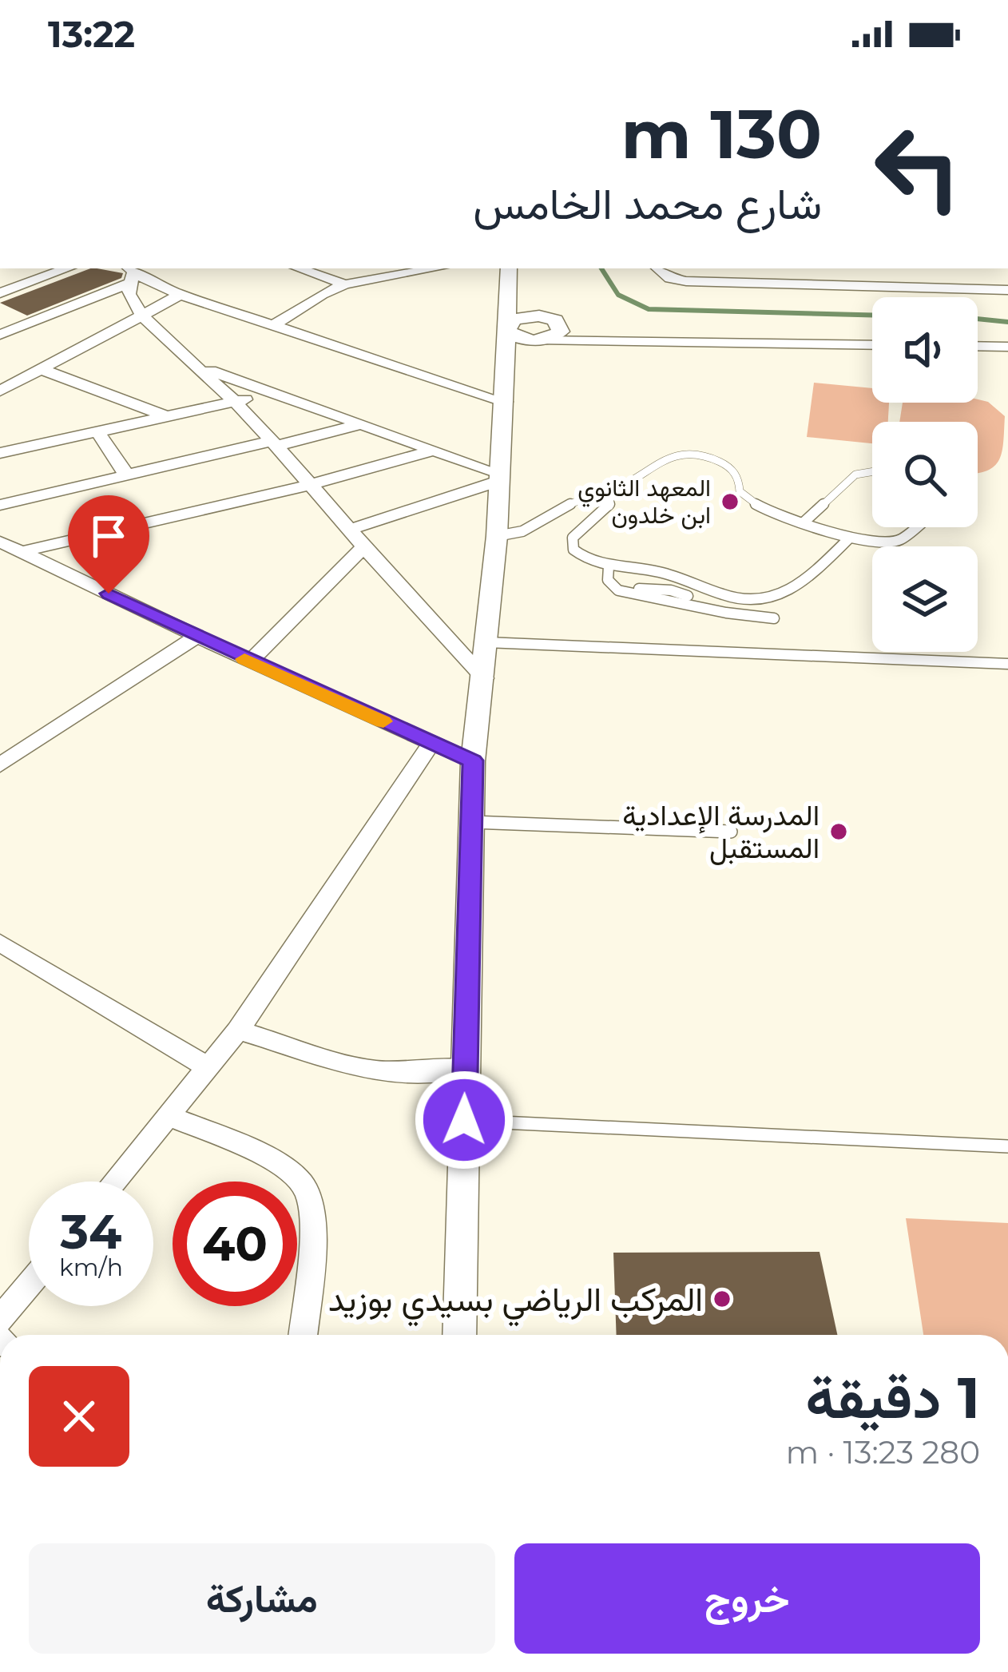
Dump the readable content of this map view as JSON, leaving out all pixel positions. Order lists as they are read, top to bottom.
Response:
{
  "places": ["المعهد الثانوي ابن خلدون", "المدرسة الإعدادية المستقبل", "المركب الرياضي بسيدي بوزيد"],
  "page": {
    "status": "13:22",
    "turn": ["130 m", "شارع محمد الخامس"],
    "speed": "34 km/h",
    "limit": "40",
    "heading": ["1 دقيقة", "280 m · 13:23"],
    "buttons": ["خروج", "مشاركة"]
  }
}
